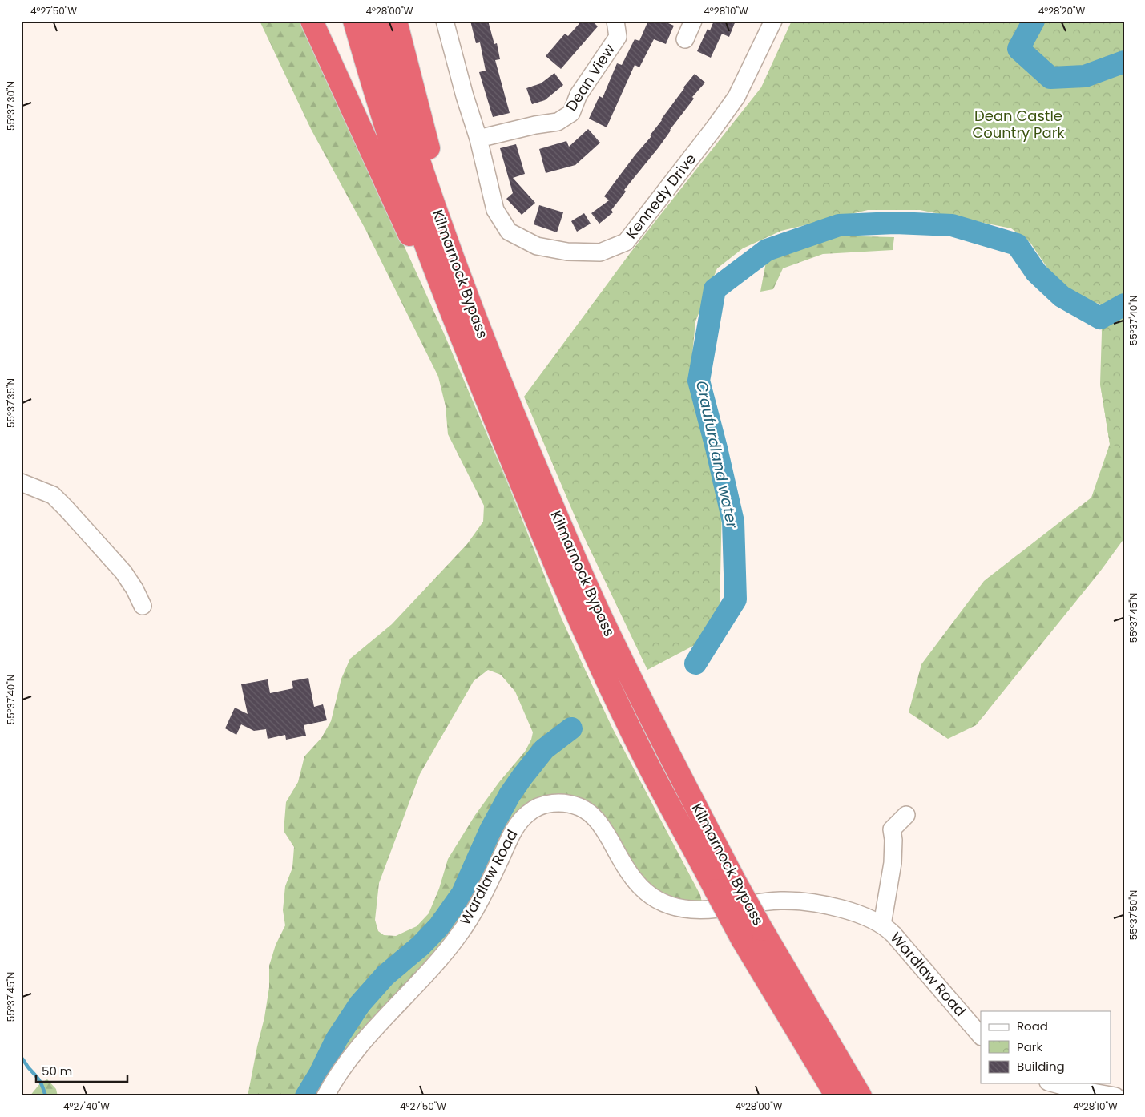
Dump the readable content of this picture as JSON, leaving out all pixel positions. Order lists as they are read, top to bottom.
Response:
{
  "streets": {
    "highway": ["Kilmarnock Bypass"],
    "street": ["Dean View", "Kennedy Drive", "Wardlaw Road"]
  },
  "crossings": [
    ["Dean View", "Kennedy Drive"]
  ],
  "water": ["Craufurdland water"],
  "parks": ["Dean Castle Country Park"],
  "legend": ["Road", "Park", "Building"],
  "scale_bar": "50 m",
  "coordinates": [
    "4°27'50\"W",
    "4°28'00\"W",
    "4°28'10\"W",
    "4°28'20\"W",
    "55°37'30\"N",
    "55°37'40\"N",
    "55°37'35\"N",
    "55°37'45\"N",
    "55°37'50\"N",
    "4°27'40\"W"
  ]
}
